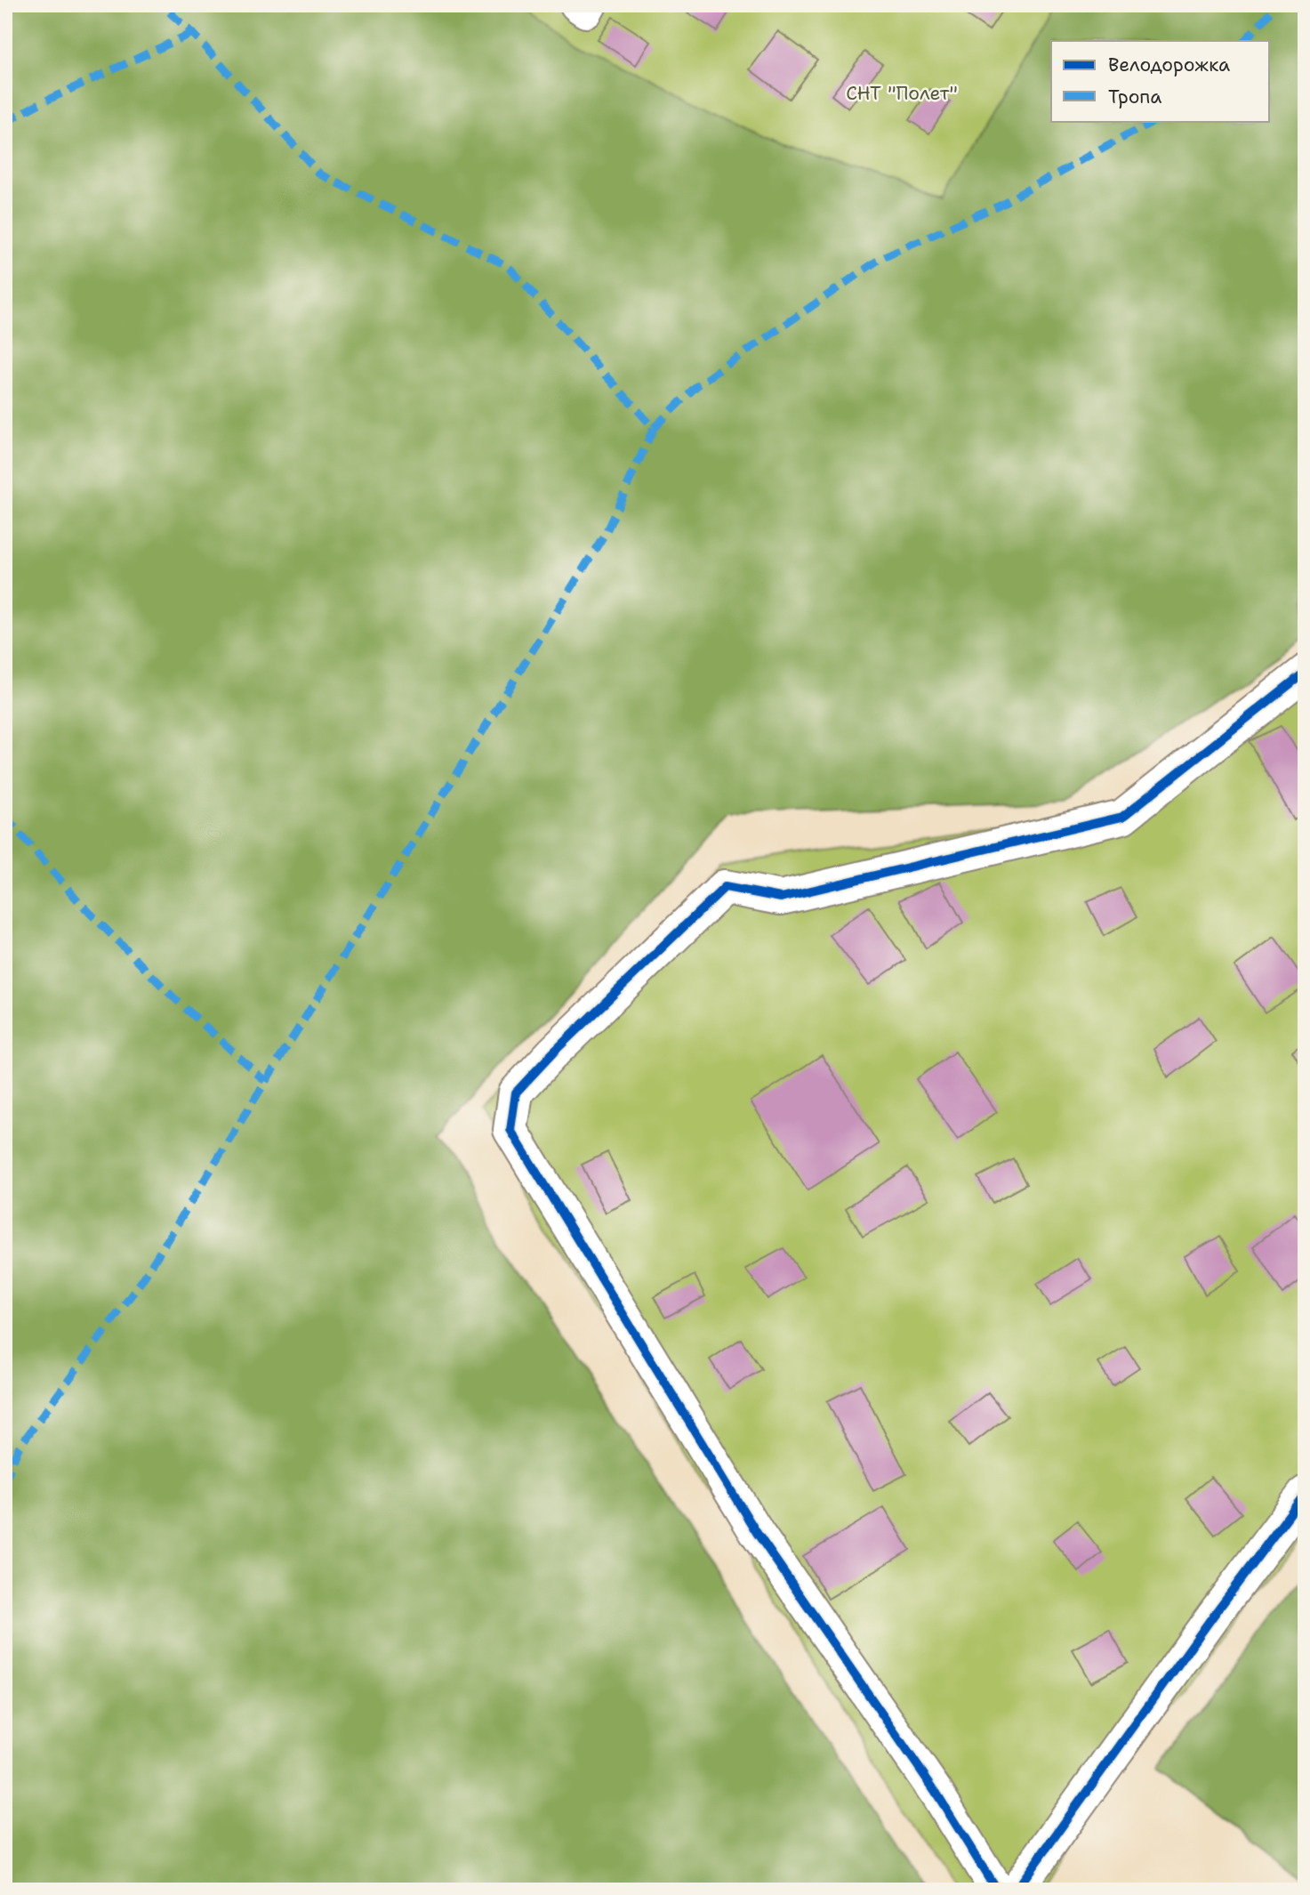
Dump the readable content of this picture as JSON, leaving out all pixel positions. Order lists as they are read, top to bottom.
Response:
{
  "parks": ["СНТ \"Полет\""],
  "legend": ["Велодорожка", "Тропа"]
}
